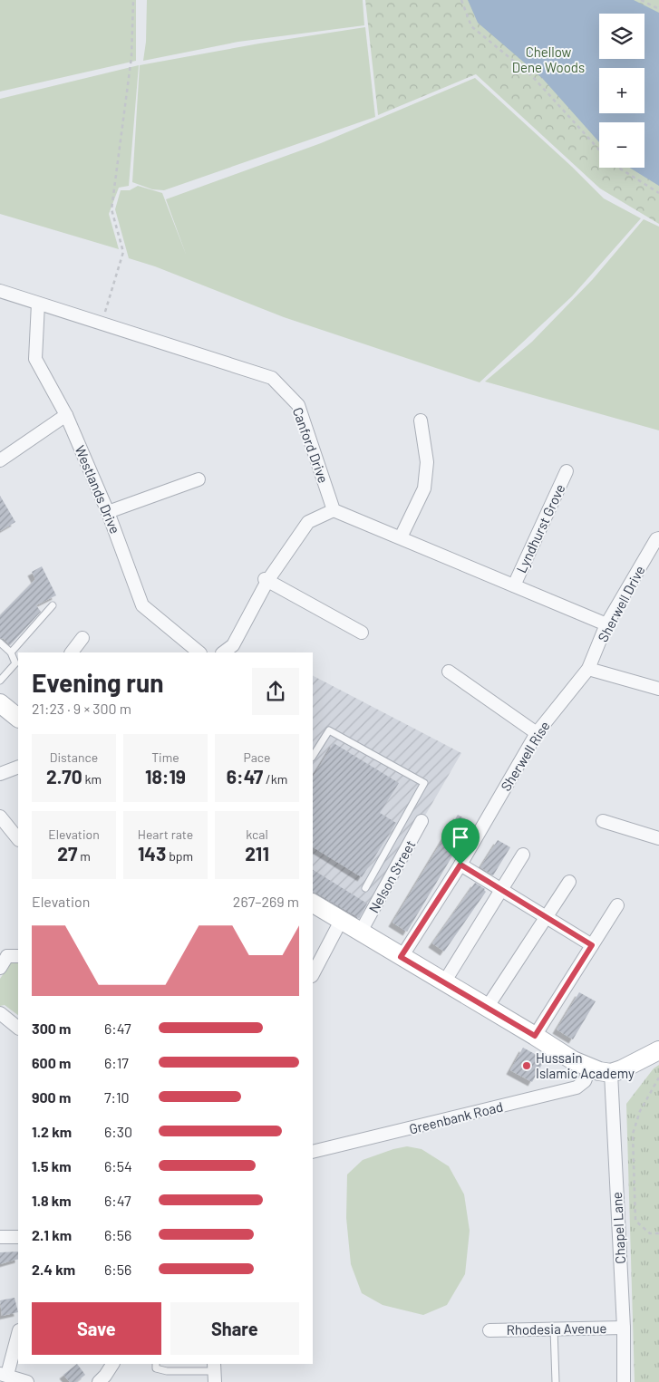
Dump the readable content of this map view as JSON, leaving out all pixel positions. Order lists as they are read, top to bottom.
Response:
{
  "streets": {
    "street": [
      "Canford Drive",
      "Westlands Drive",
      "Lyndhurst Grove",
      "Sherwell Drive",
      "Sherwell Rise",
      "Nelson Street",
      "Greenbank Road",
      "Chapel Lane",
      "Rhodesia Avenue"
    ]
  },
  "crossings": [
    ["Canford Drive", "Westlands Drive"],
    ["Sherwell Drive", "Sherwell Rise"],
    ["Chapel Lane", "Rhodesia Avenue"]
  ],
  "parks": ["Chellow Dene Woods"],
  "places": ["Hussain Islamic Academy"],
  "page": {
    "map_buttons": ["+", "−"],
    "heading": ["Evening run", "21:23 · 9 × 300 m"],
    "stats": [
      ["Distance", "2.70 km"],
      ["Time", "18:19"],
      ["Pace", "6:47 /km"],
      ["Elevation", "27 m"],
      ["Heart rate", "143 bpm"],
      ["kcal", "211"]
    ],
    "chart": ["Elevation", "267–269 m"],
    "list": [
      {
        "name": "300 m",
        "note": "6:47"
      },
      {
        "name": "600 m",
        "note": "6:17"
      },
      {
        "name": "900 m",
        "note": "7:10"
      },
      {
        "name": "1.2 km",
        "note": "6:30"
      },
      {
        "name": "1.5 km",
        "note": "6:54"
      },
      {
        "name": "1.8 km",
        "note": "6:47"
      },
      {
        "name": "2.1 km",
        "note": "6:56"
      },
      {
        "name": "2.4 km",
        "note": "6:56"
      }
    ],
    "buttons": ["Save", "Share"]
  }
}
